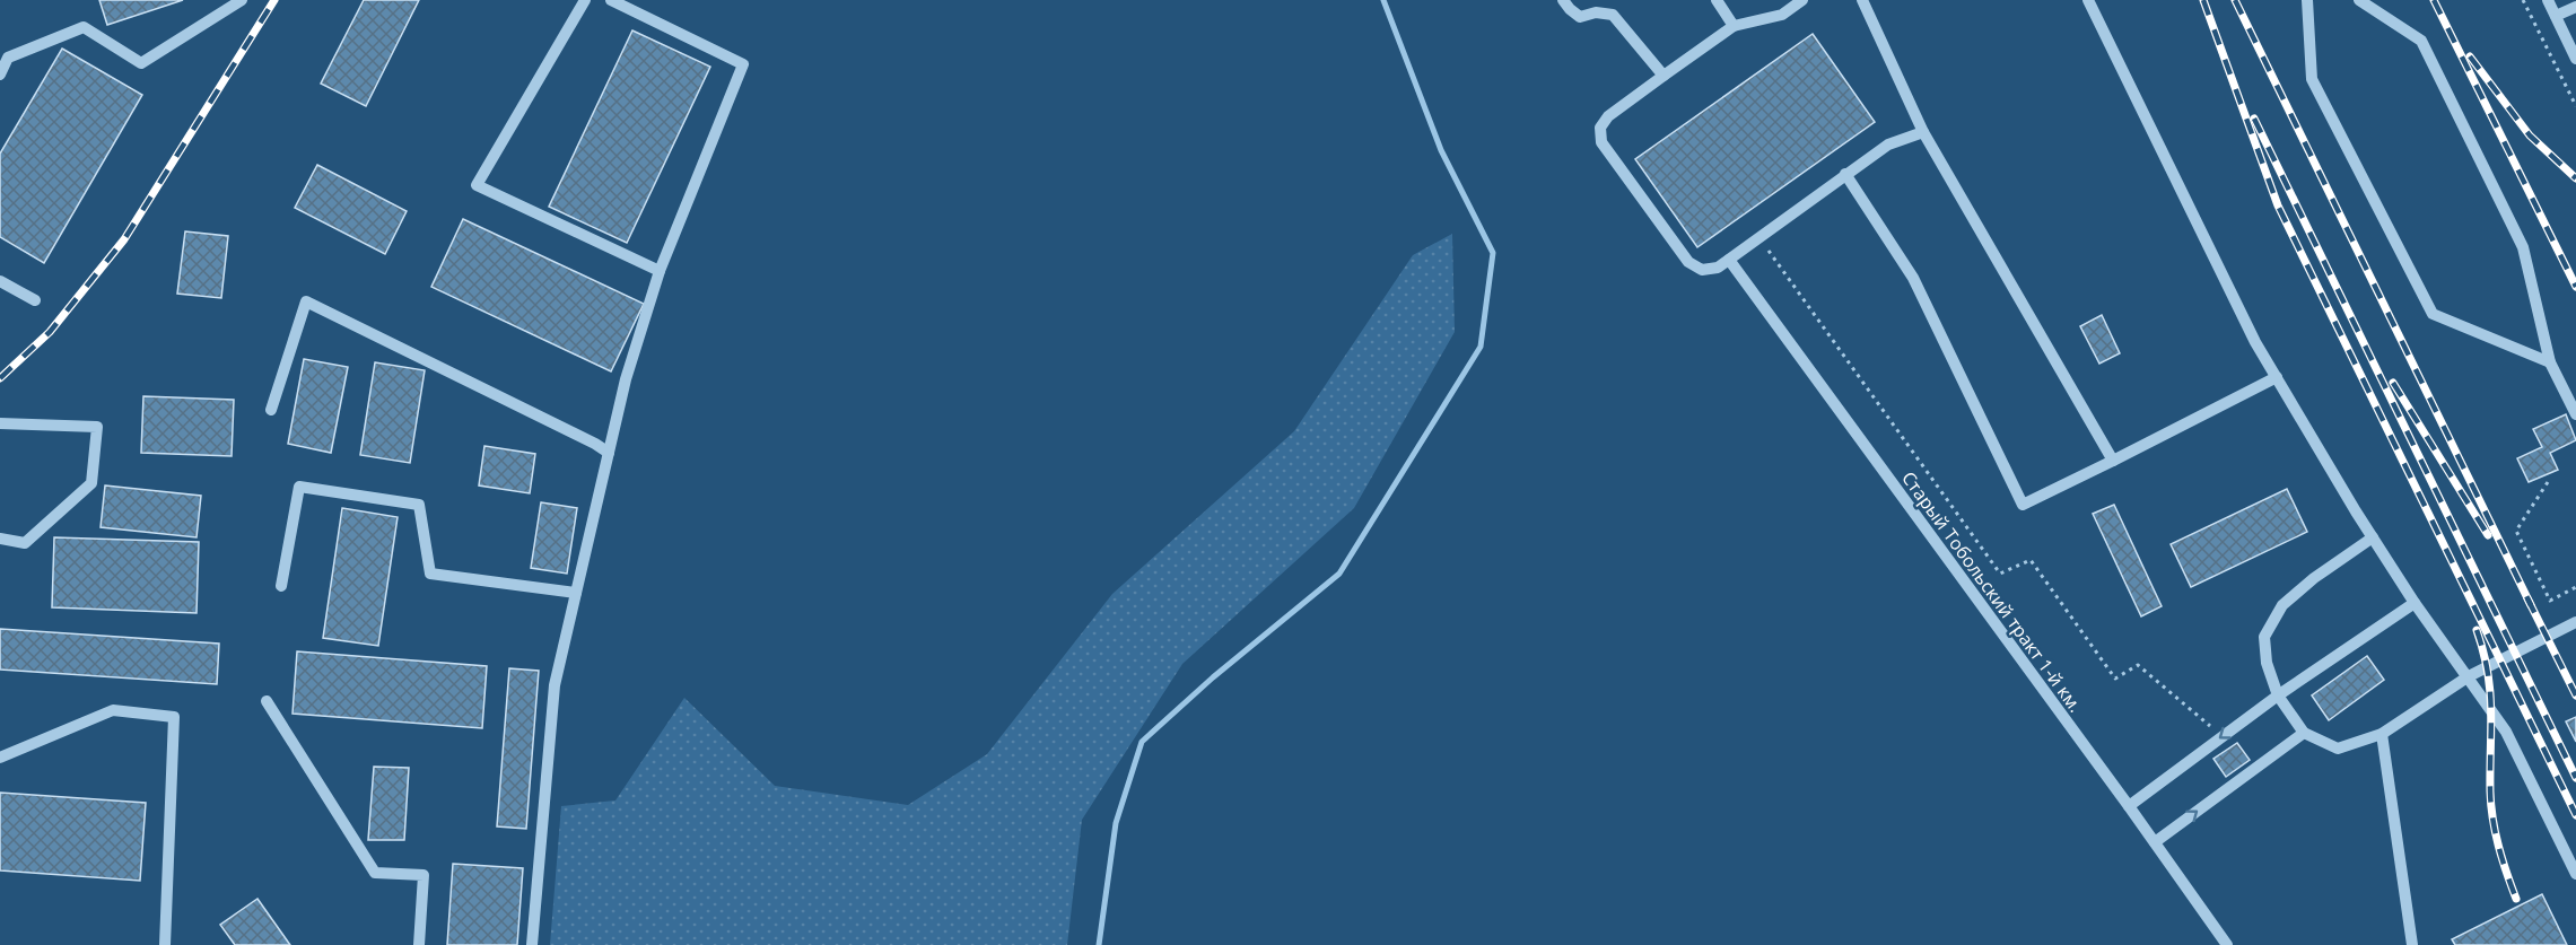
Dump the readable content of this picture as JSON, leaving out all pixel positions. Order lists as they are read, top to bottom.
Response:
{
  "streets": {
    "lane": ["Старый Тобольский тракт 1-й км."]
  }
}
